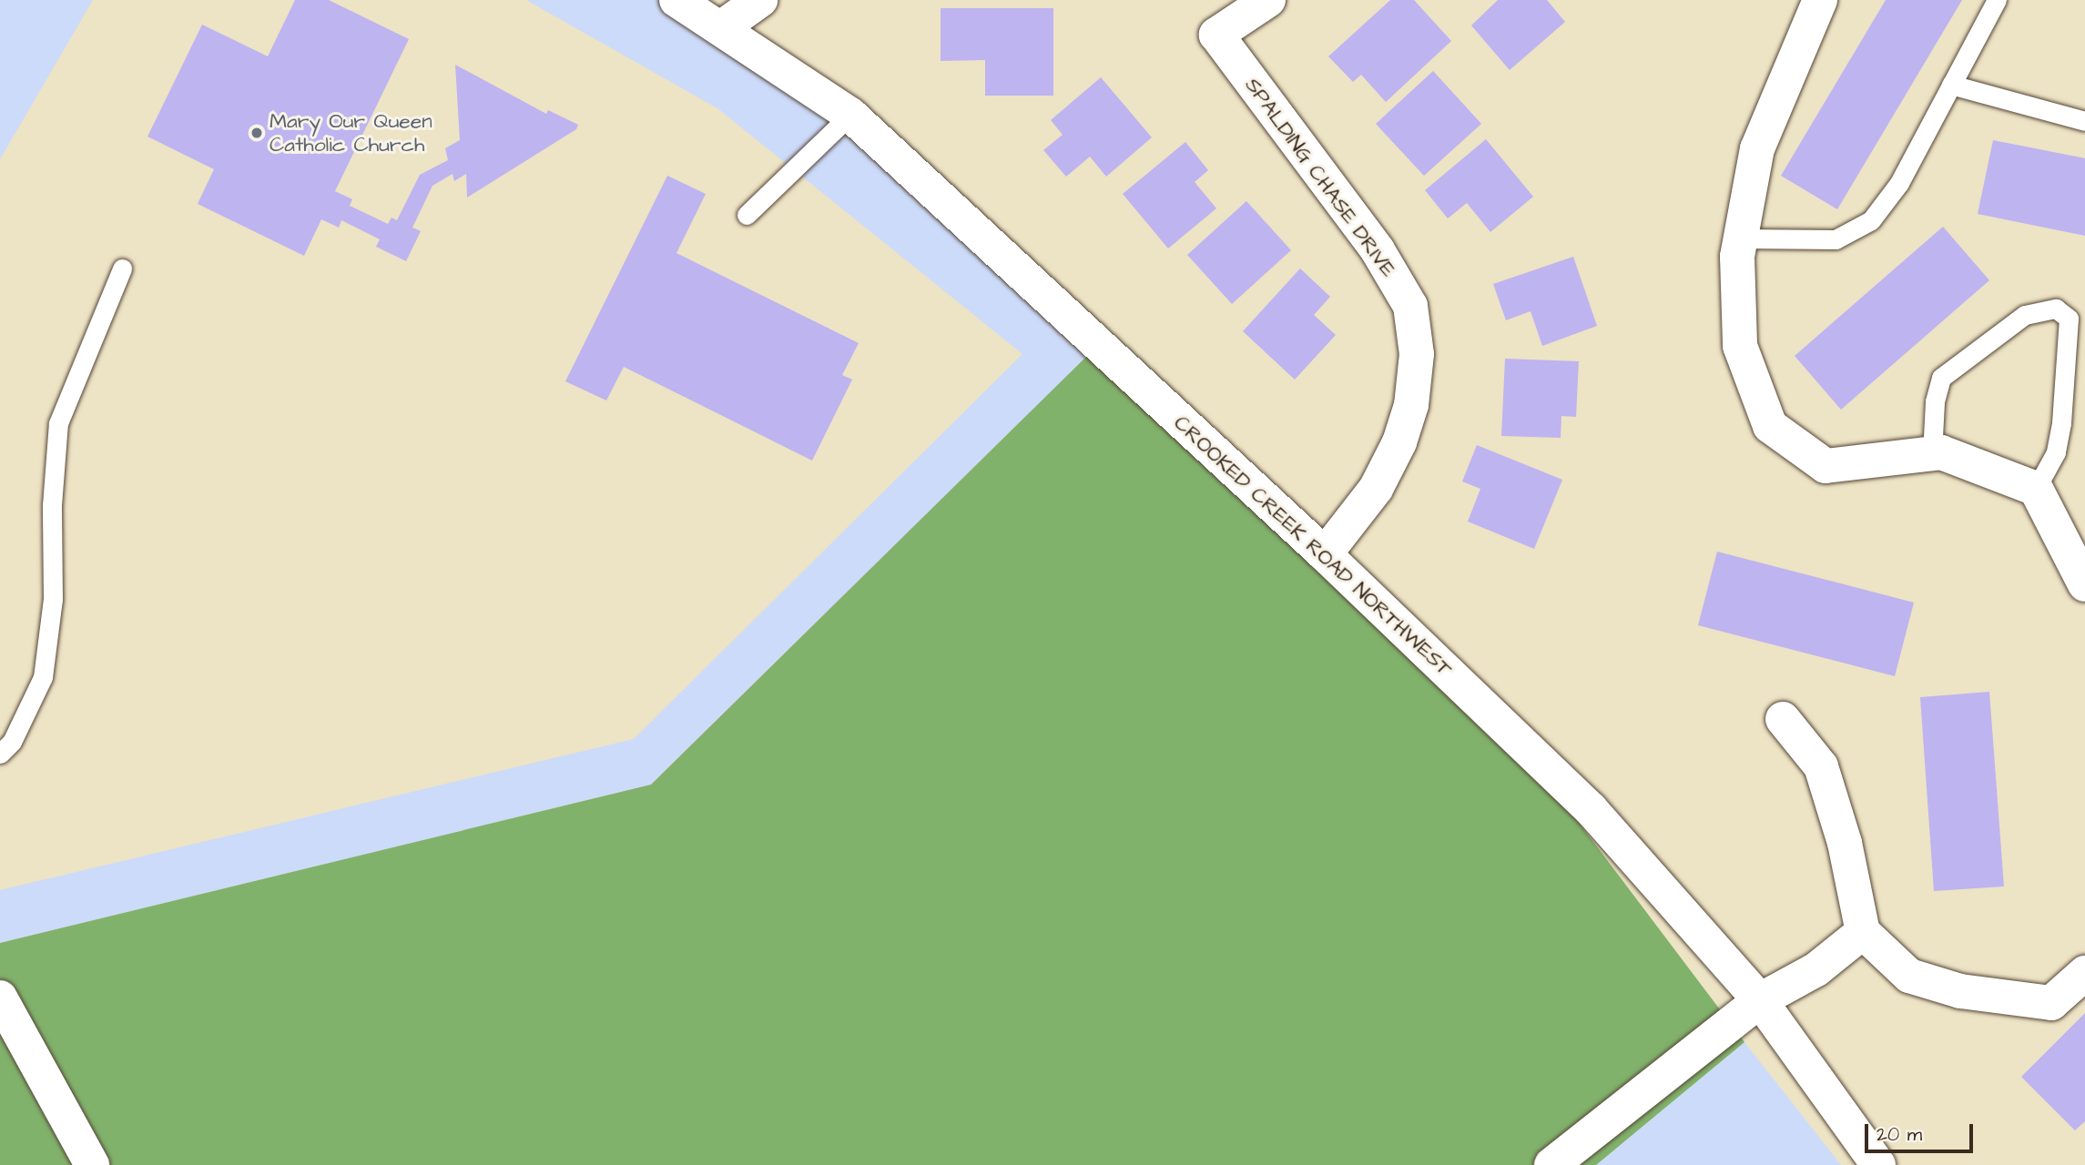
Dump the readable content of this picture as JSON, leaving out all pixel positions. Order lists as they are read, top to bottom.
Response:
{
  "streets": {
    "street": ["SPALDING CHASE DRIVE", "CROOKED CREEK ROAD NORTHWEST"]
  },
  "crossings": [
    ["SPALDING CHASE DRIVE", "CROOKED CREEK ROAD NORTHWEST"]
  ],
  "places": ["Mary Our Queen Catholic Church"],
  "scale_bar": "20 m"
}
